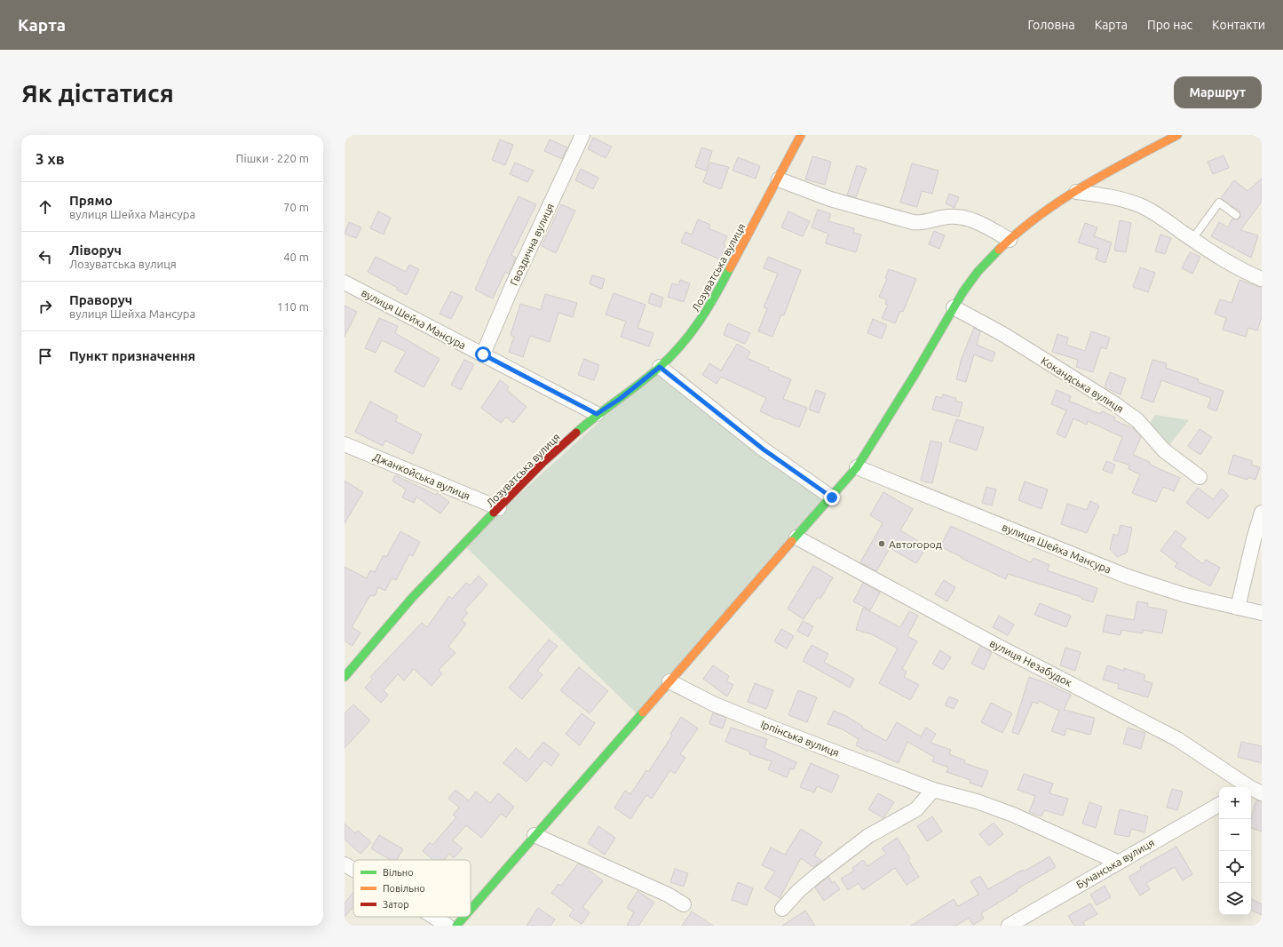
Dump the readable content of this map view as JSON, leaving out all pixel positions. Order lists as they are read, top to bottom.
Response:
{
  "streets": {
    "main road": ["Лозуватська вулиця"],
    "street": [
      "Гвоздична вулиця",
      "вулиця Шейха Мансура",
      "Кокандська вулиця",
      "Джанкойська вулиця",
      "вулиця Незабудок",
      "Ірпінська вулиця",
      "Бучанська вулиця"
    ]
  },
  "crossings": [
    ["Гвоздична вулиця", "вулиця Шейха Мансура"],
    ["Лозуватська вулиця", "вулиця Шейха Мансура"],
    ["Лозуватська вулиця", "Джанкойська вулиця"],
    ["Ірпінська вулиця", "Бучанська вулиця"]
  ],
  "places": ["Автогород"],
  "legend": ["Вільно", "Повільно", "Затор"],
  "page": {
    "header": "Карта",
    "nav": [
      "Головна",
      "Карта",
      "Про нас",
      "Контакти"
    ],
    "buttons": "Маршрут",
    "title": "Як дістатися",
    "heading": ["3 хв", "Пішки · 220 m"],
    "list": [
      ["Прямо", "вулиця Шейха Мансура", "70 m"],
      ["Ліворуч", "Лозуватська вулиця", "40 m"],
      ["Праворуч", "вулиця Шейха Мансура", "110 m"],
      "Пункт призначення"
    ],
    "map_buttons": ["+", "−"]
  }
}
